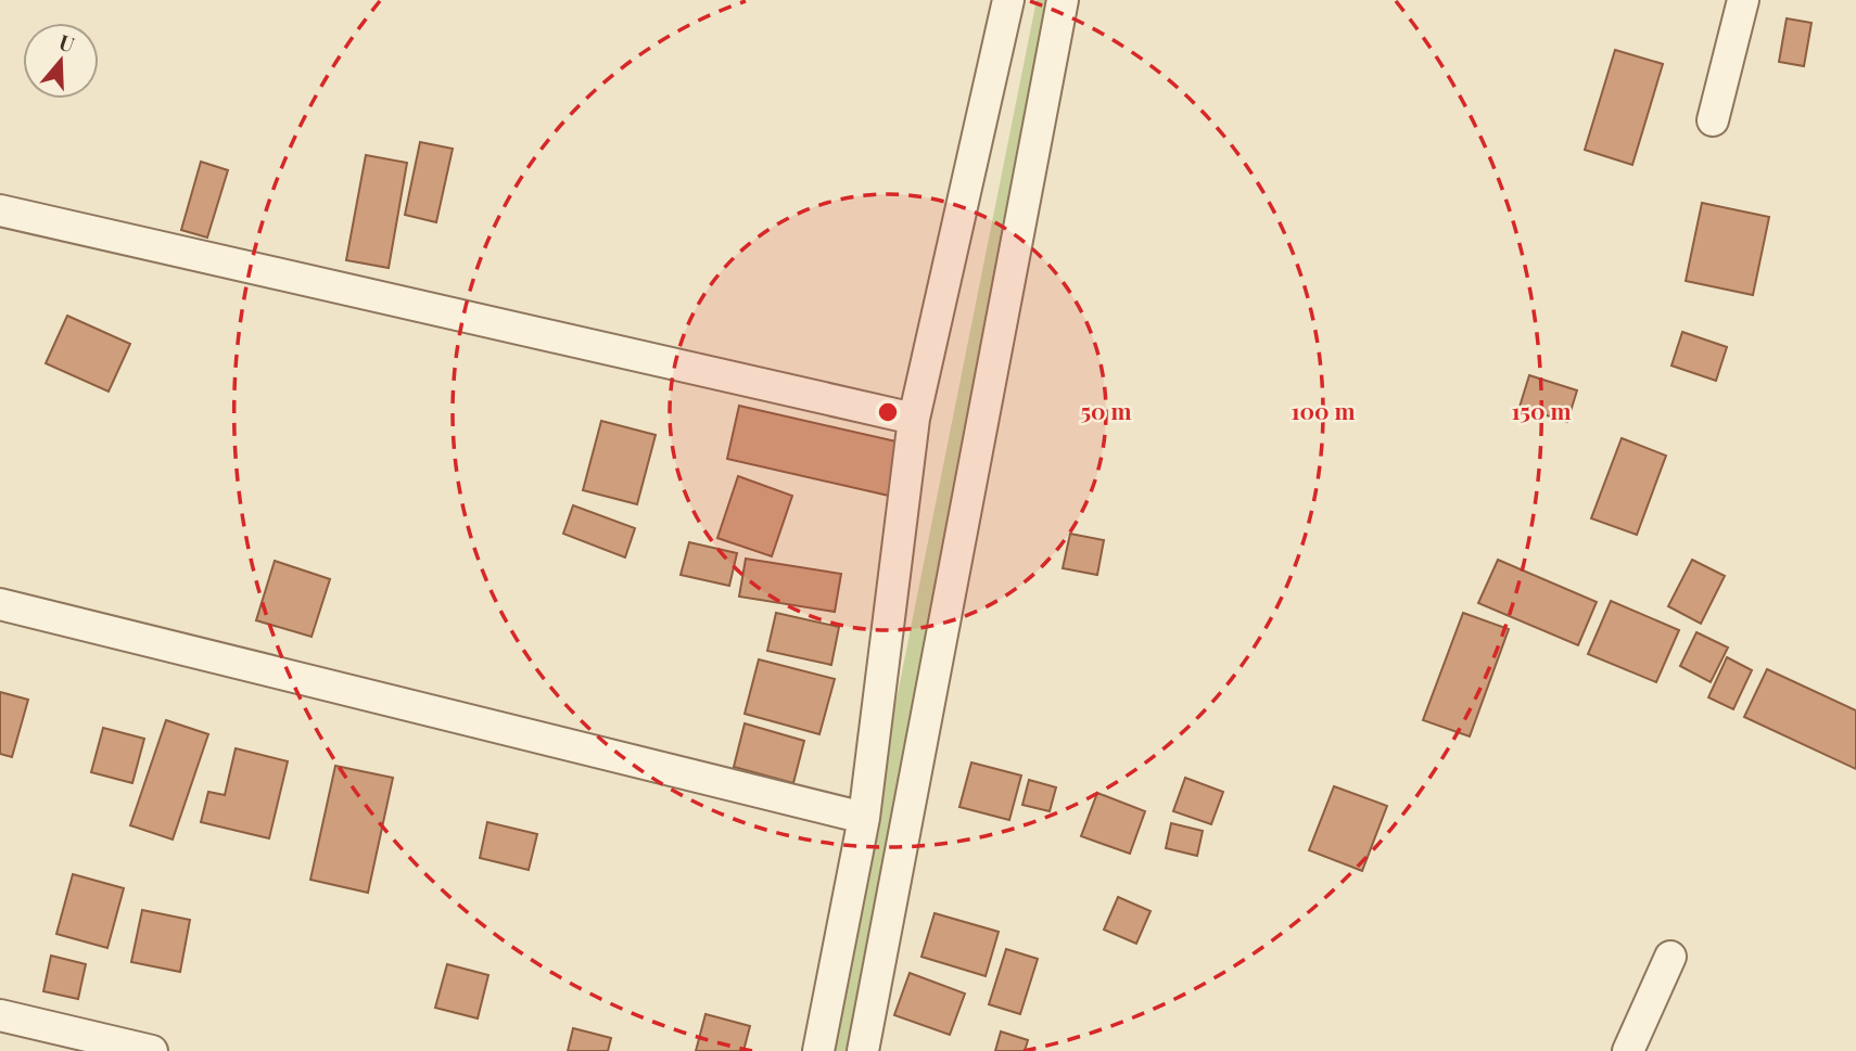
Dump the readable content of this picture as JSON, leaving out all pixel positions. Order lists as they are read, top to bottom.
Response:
{
  "north": "top",
  "rings": ["50 m", "100 m", "150 m"]
}
